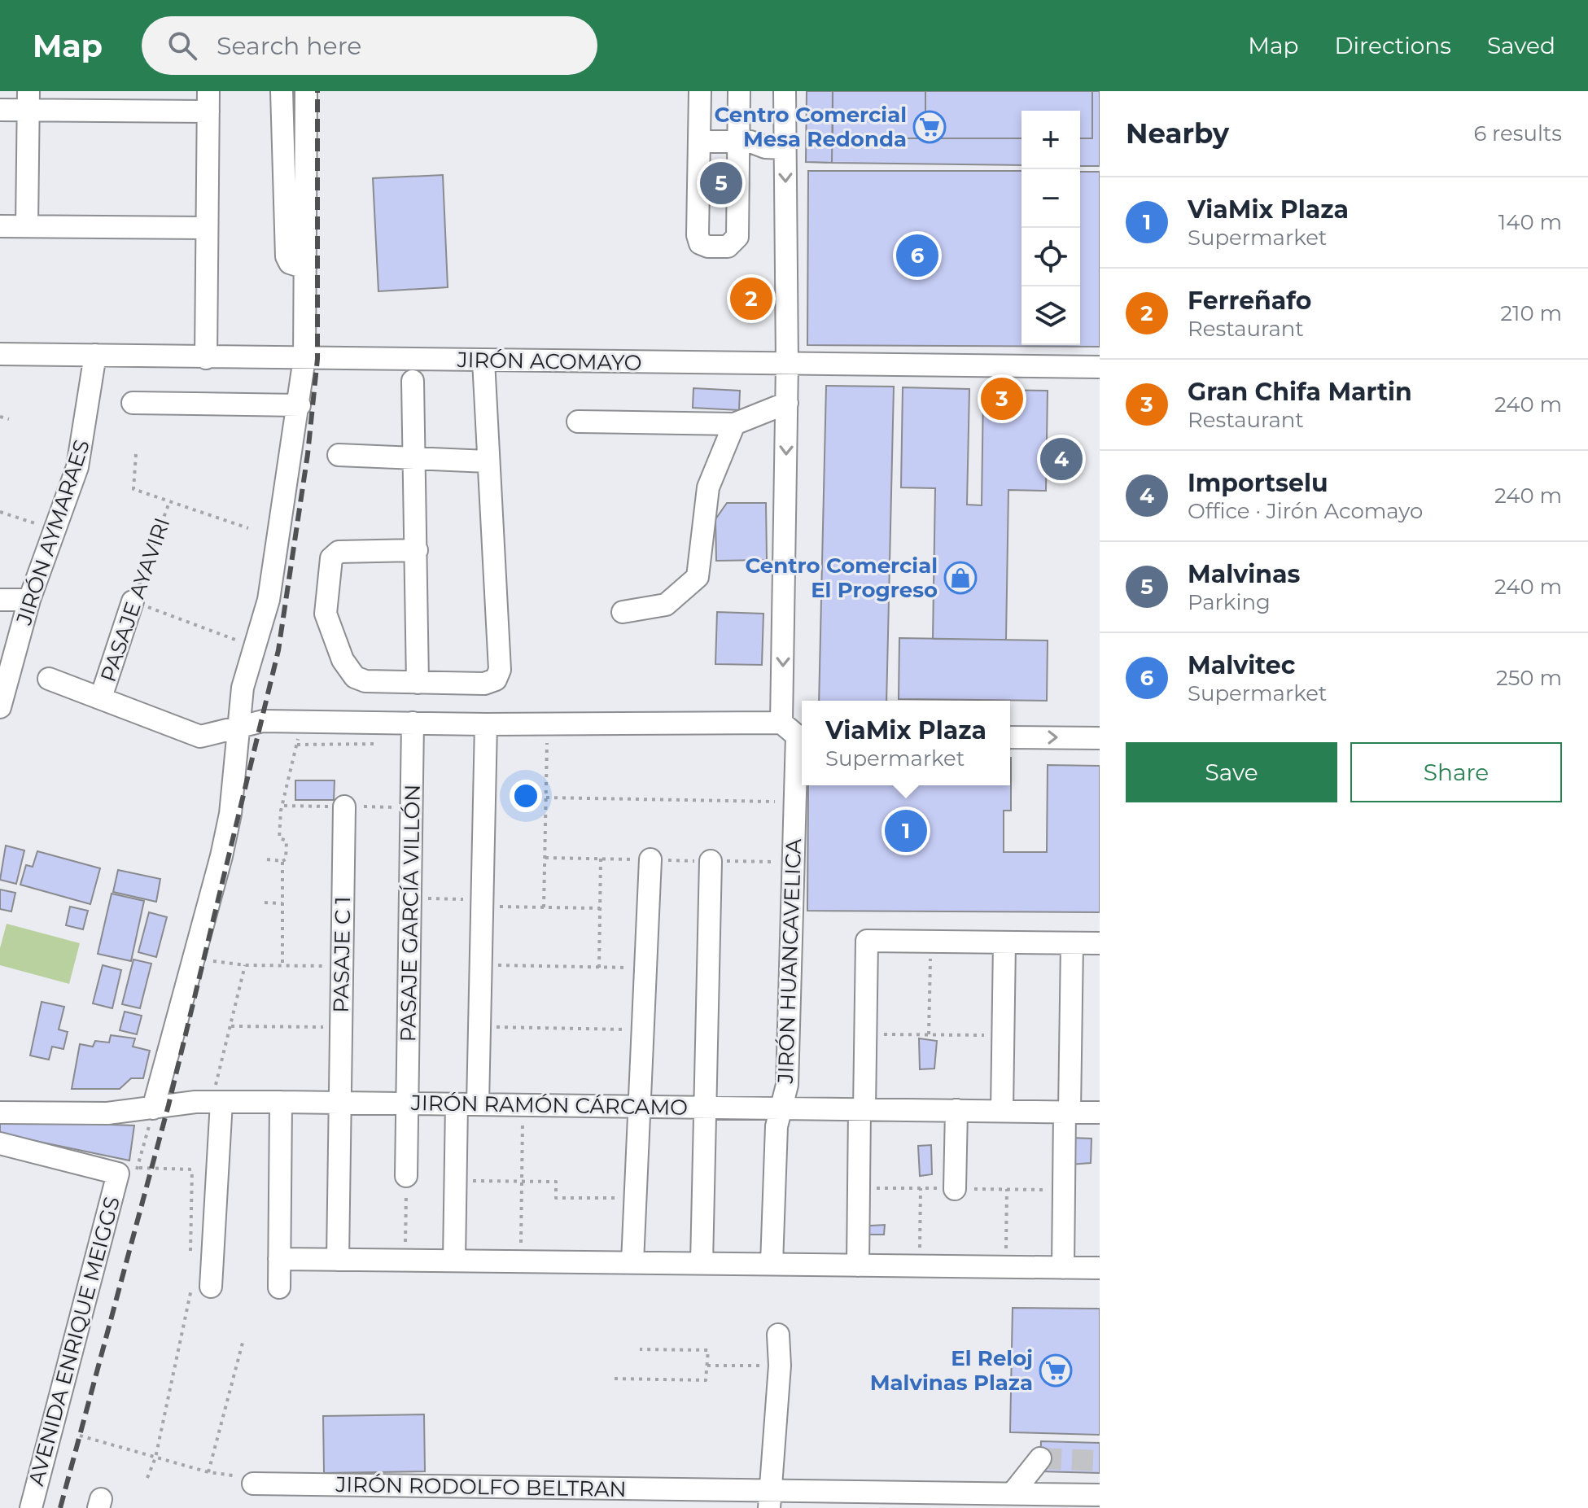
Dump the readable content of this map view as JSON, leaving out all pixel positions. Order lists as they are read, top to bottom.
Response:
{
  "streets": {
    "street": [
      "JIRÓN ACOMAYO",
      "JIRÓN AYMARAES",
      "PASAJE AYAVIRI",
      "PASAJE GARCÍA VILLÓN",
      "PASAJE C 1",
      "JIRÓN HUANCAVELICA",
      "JIRÓN RAMÓN CÁRCAMO",
      "AVENIDA ENRIQUE MEIGGS",
      "JIRÓN RODOLFO BELTRAN"
    ]
  },
  "crossings": [
    ["JIRÓN ACOMAYO", "JIRÓN AYMARAES"],
    ["JIRÓN ACOMAYO", "JIRÓN HUANCAVELICA"],
    ["PASAJE GARCÍA VILLÓN", "JIRÓN RAMÓN CÁRCAMO"],
    ["PASAJE C 1", "JIRÓN RAMÓN CÁRCAMO"],
    ["JIRÓN HUANCAVELICA", "JIRÓN RAMÓN CÁRCAMO"]
  ],
  "one_way": ["JIRÓN HUANCAVELICA"],
  "places": {
    "supermarket": ["Centro Comercial Mesa Redonda", "El Reloj Malvinas Plaza"],
    "shop": ["Centro Comercial El Progreso"]
  },
  "page": {
    "header": "Map",
    "search": "Search here",
    "nav": ["Map", "Directions", "Saved"],
    "heading": ["Nearby", "6 results"],
    "map_buttons": ["+", "−"],
    "pins": [
      "5",
      "6",
      "2",
      "3",
      "4",
      "1"
    ],
    "list": [
      {
        "mark": "1",
        "name": "ViaMix Plaza",
        "note": "Supermarket",
        "value": "140 m"
      },
      {
        "mark": "2",
        "name": "Ferreñafo",
        "note": "Restaurant",
        "value": "210 m"
      },
      {
        "mark": "3",
        "name": "Gran Chifa Martin",
        "note": "Restaurant",
        "value": "240 m"
      },
      {
        "mark": "4",
        "name": "Importselu",
        "note": "Office · Jirón Acomayo",
        "value": "240 m"
      },
      {
        "mark": "5",
        "name": "Malvinas",
        "note": "Parking",
        "value": "240 m"
      },
      {
        "mark": "6",
        "name": "Malvitec",
        "note": "Supermarket",
        "value": "250 m"
      }
    ],
    "popup": ["ViaMix Plaza", "Supermarket"],
    "buttons": ["Save", "Share"]
  }
}
